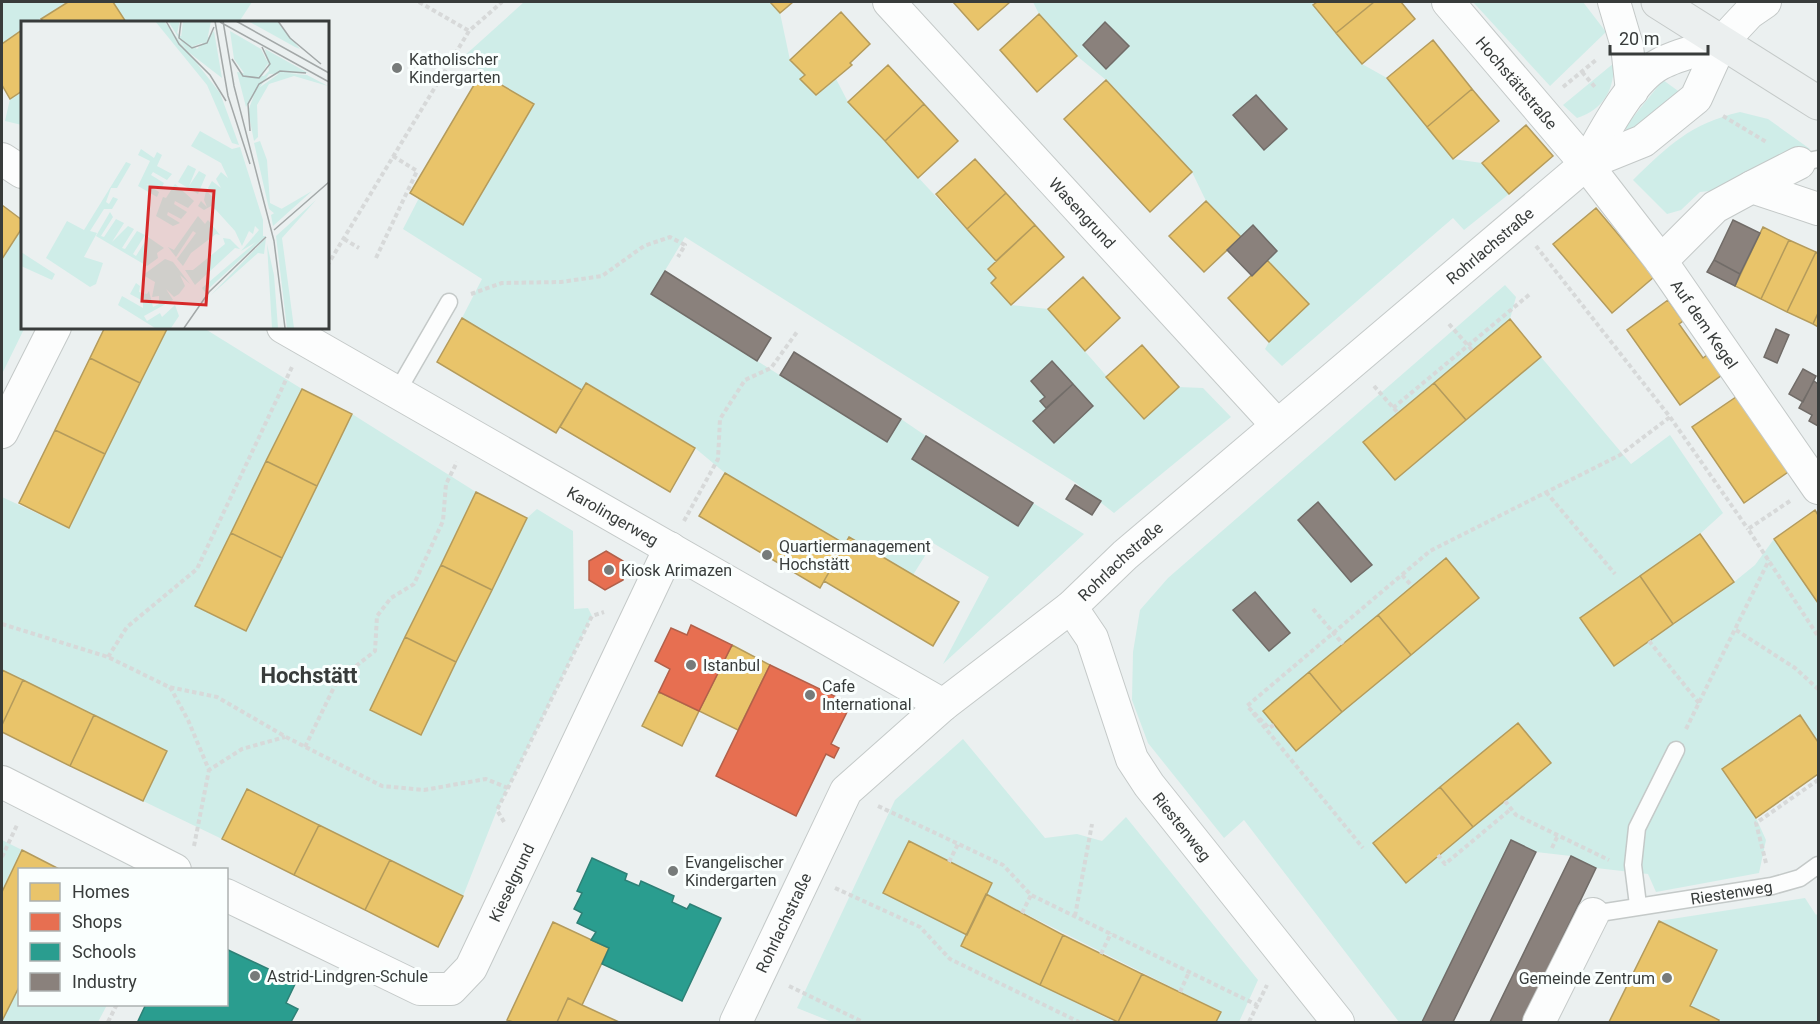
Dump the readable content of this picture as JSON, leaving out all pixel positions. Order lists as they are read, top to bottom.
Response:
{
  "streets": {
    "street": [
      "Hochstättstraße",
      "Wasengrund",
      "Rohrlachstraße",
      "Auf dem Kegel",
      "Karolingerweg",
      "Riestenweg",
      "Kieselgrund"
    ]
  },
  "crossings": [
    ["Hochstättstraße", "Rohrlachstraße"],
    ["Hochstättstraße", "Auf dem Kegel"],
    ["Wasengrund", "Rohrlachstraße"],
    ["Rohrlachstraße", "Auf dem Kegel"],
    ["Rohrlachstraße", "Karolingerweg"],
    ["Rohrlachstraße", "Riestenweg"],
    ["Karolingerweg", "Kieselgrund"]
  ],
  "districts": ["Hochstätt"],
  "places": [
    "Katholischer Kindergarten",
    "Quartiermanagement Hochstätt",
    "Kiosk Arimazen",
    "Istanbul",
    "Cafe International",
    "Evangelischer Kindergarten",
    "Astrid-Lindgren-Schule",
    "Gemeinde Zentrum"
  ],
  "legend": [
    "Homes",
    "Shops",
    "Schools",
    "Industry"
  ],
  "scale_bar": "20 m"
}
